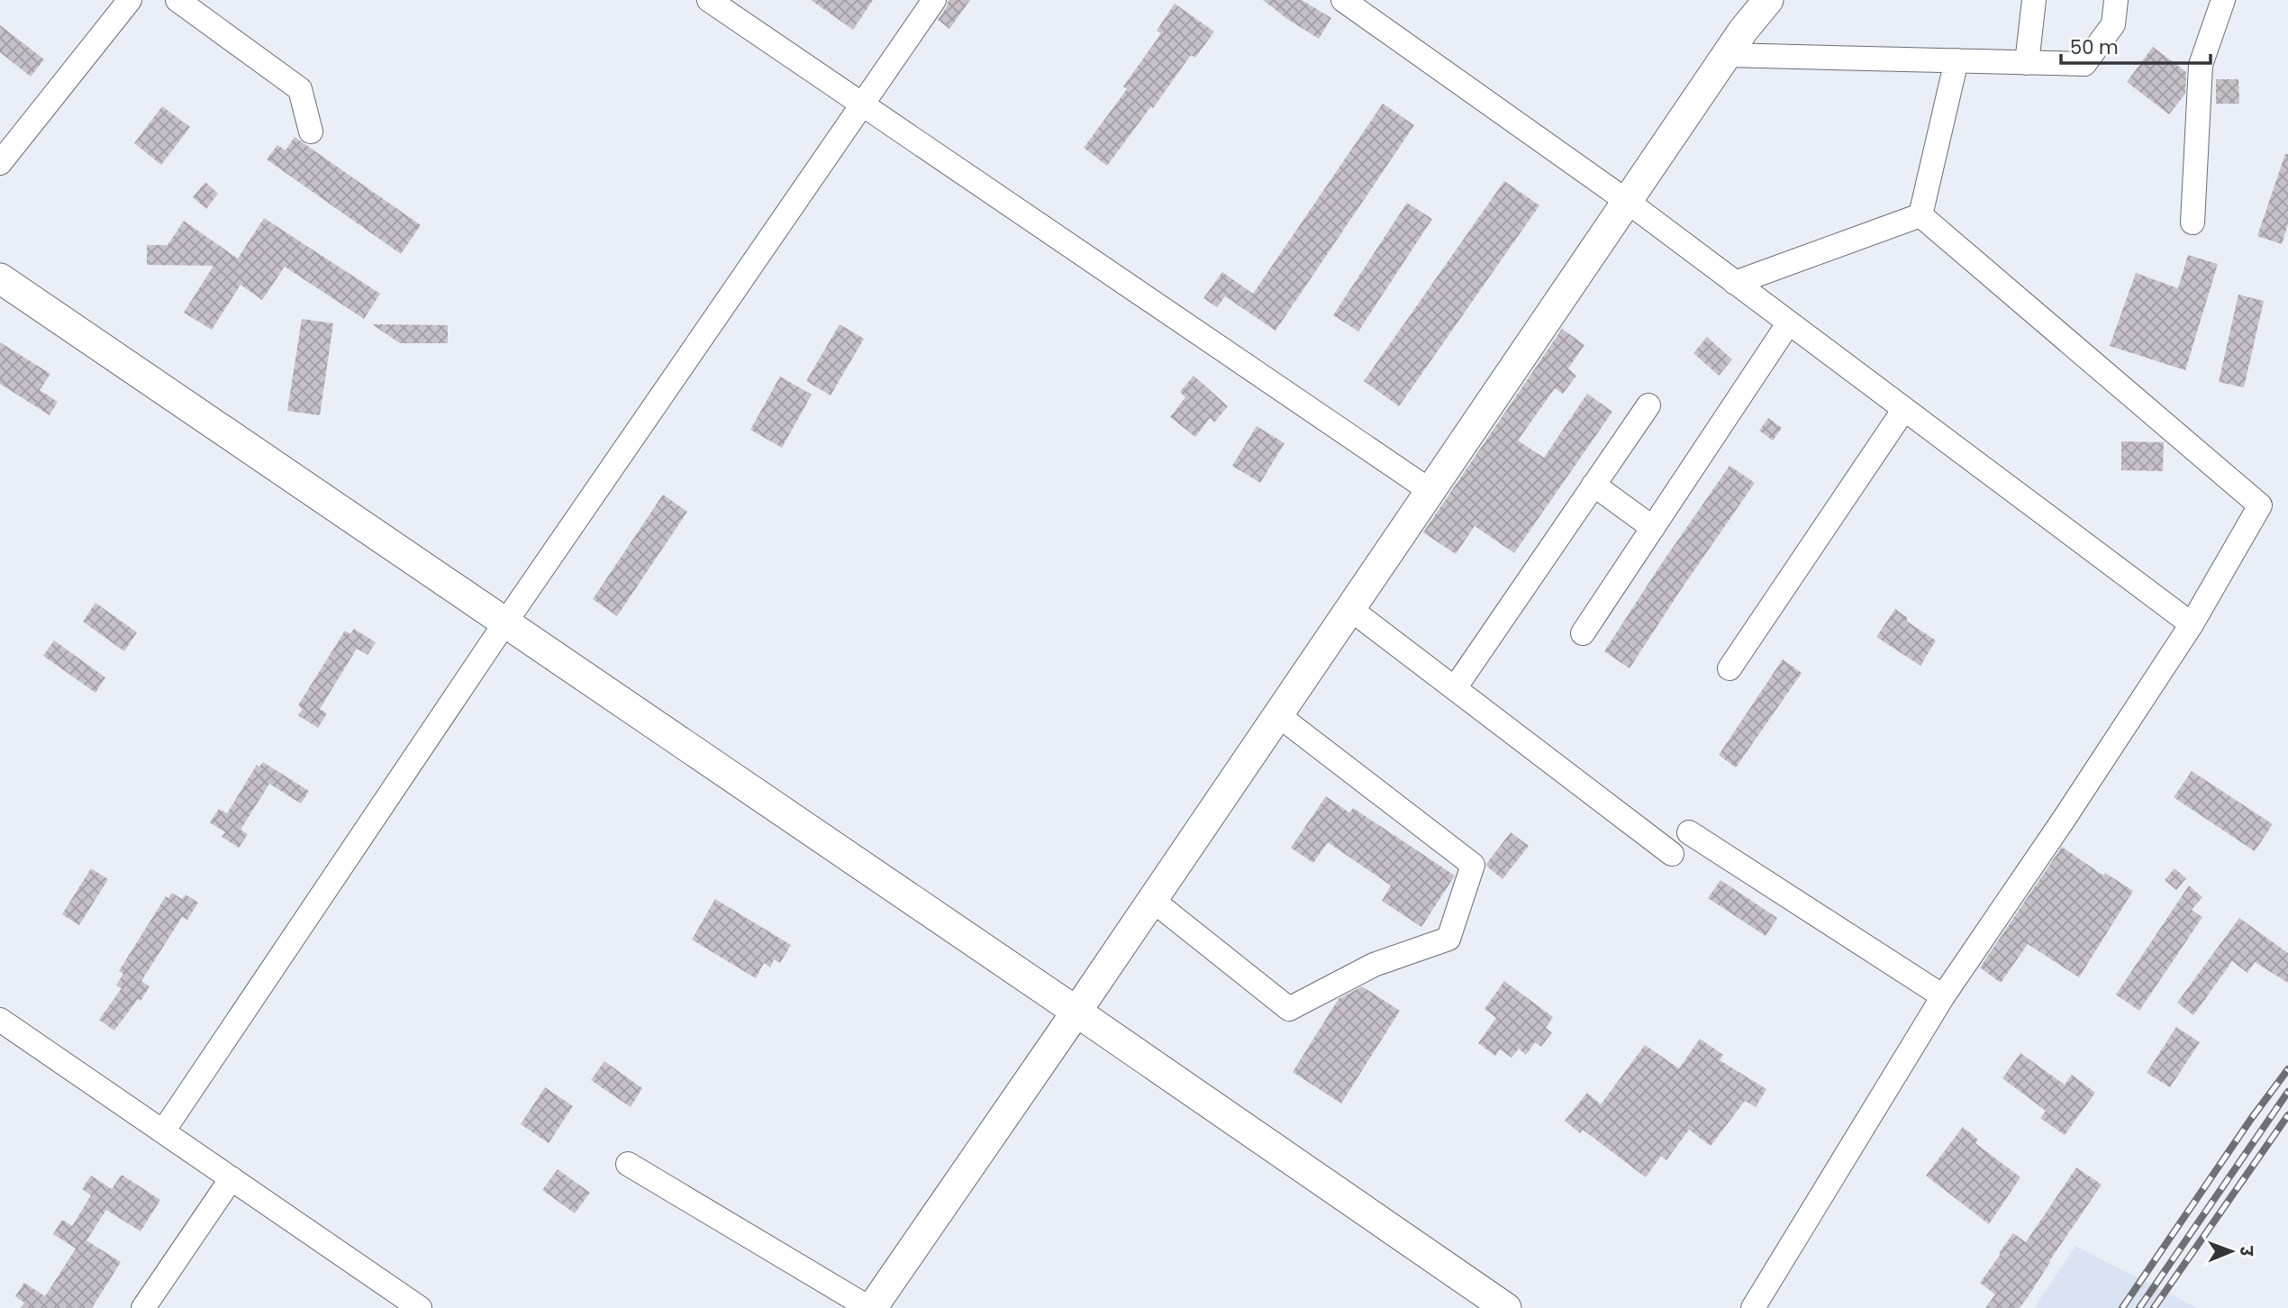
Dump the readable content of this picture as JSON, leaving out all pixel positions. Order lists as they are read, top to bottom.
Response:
{
  "scale_bar": "50 m",
  "north": "right"
}
